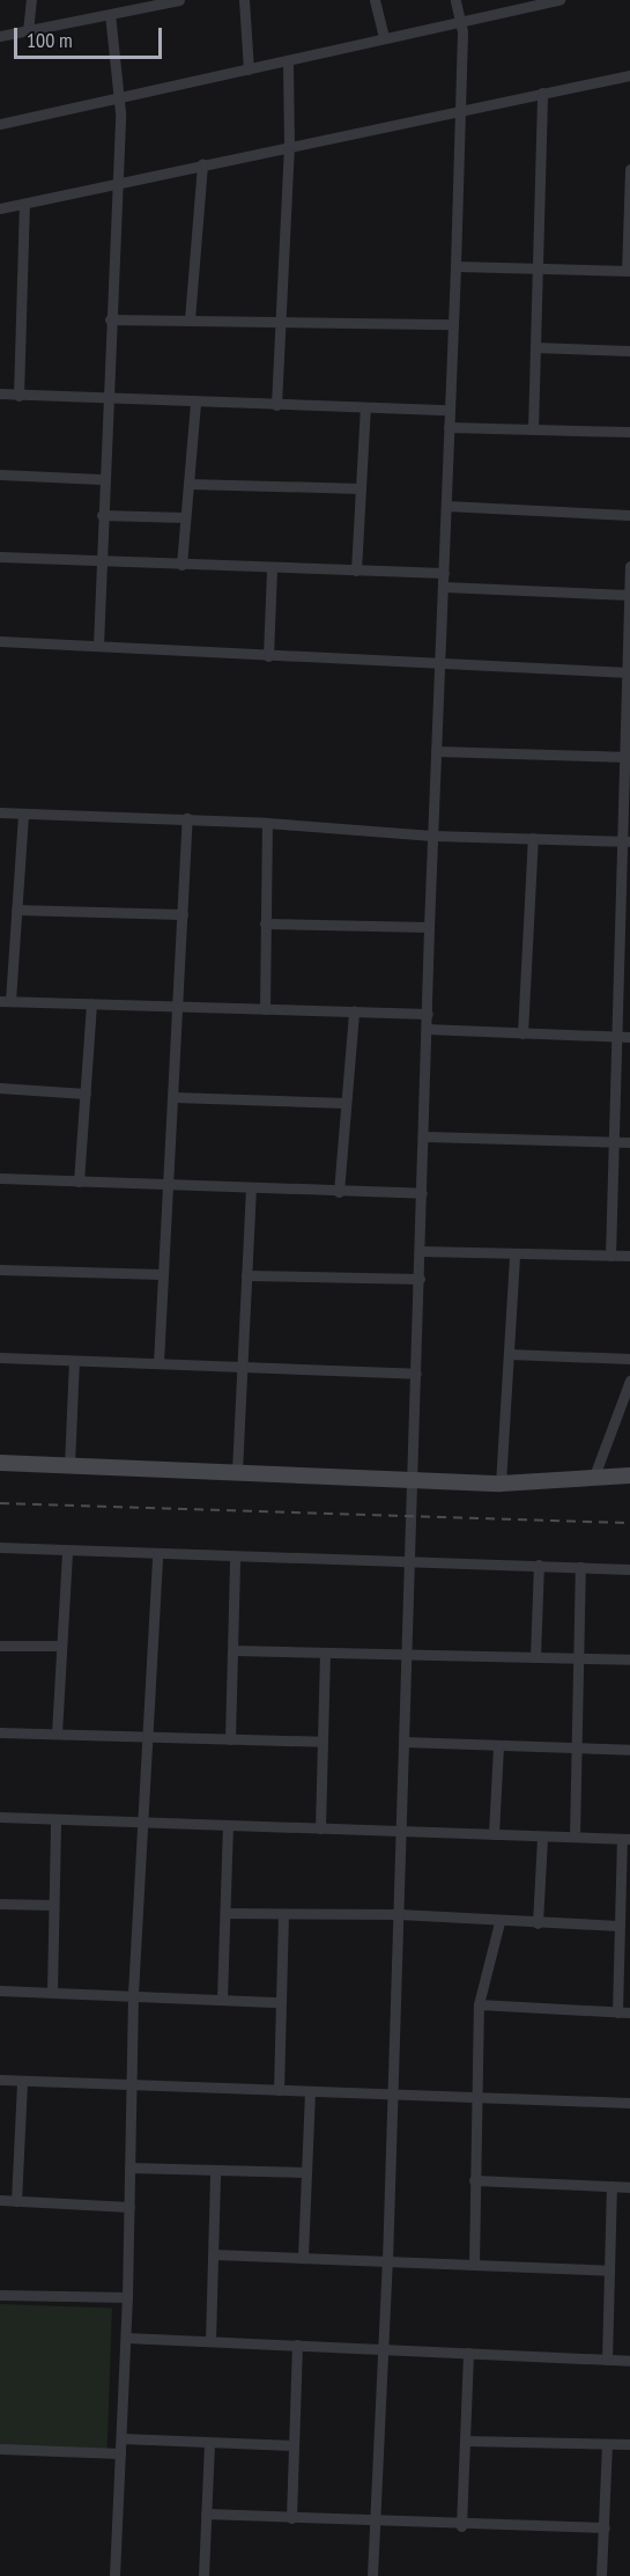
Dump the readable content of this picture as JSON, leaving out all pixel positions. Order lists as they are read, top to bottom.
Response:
{
  "scale_bar": "100 m"
}
